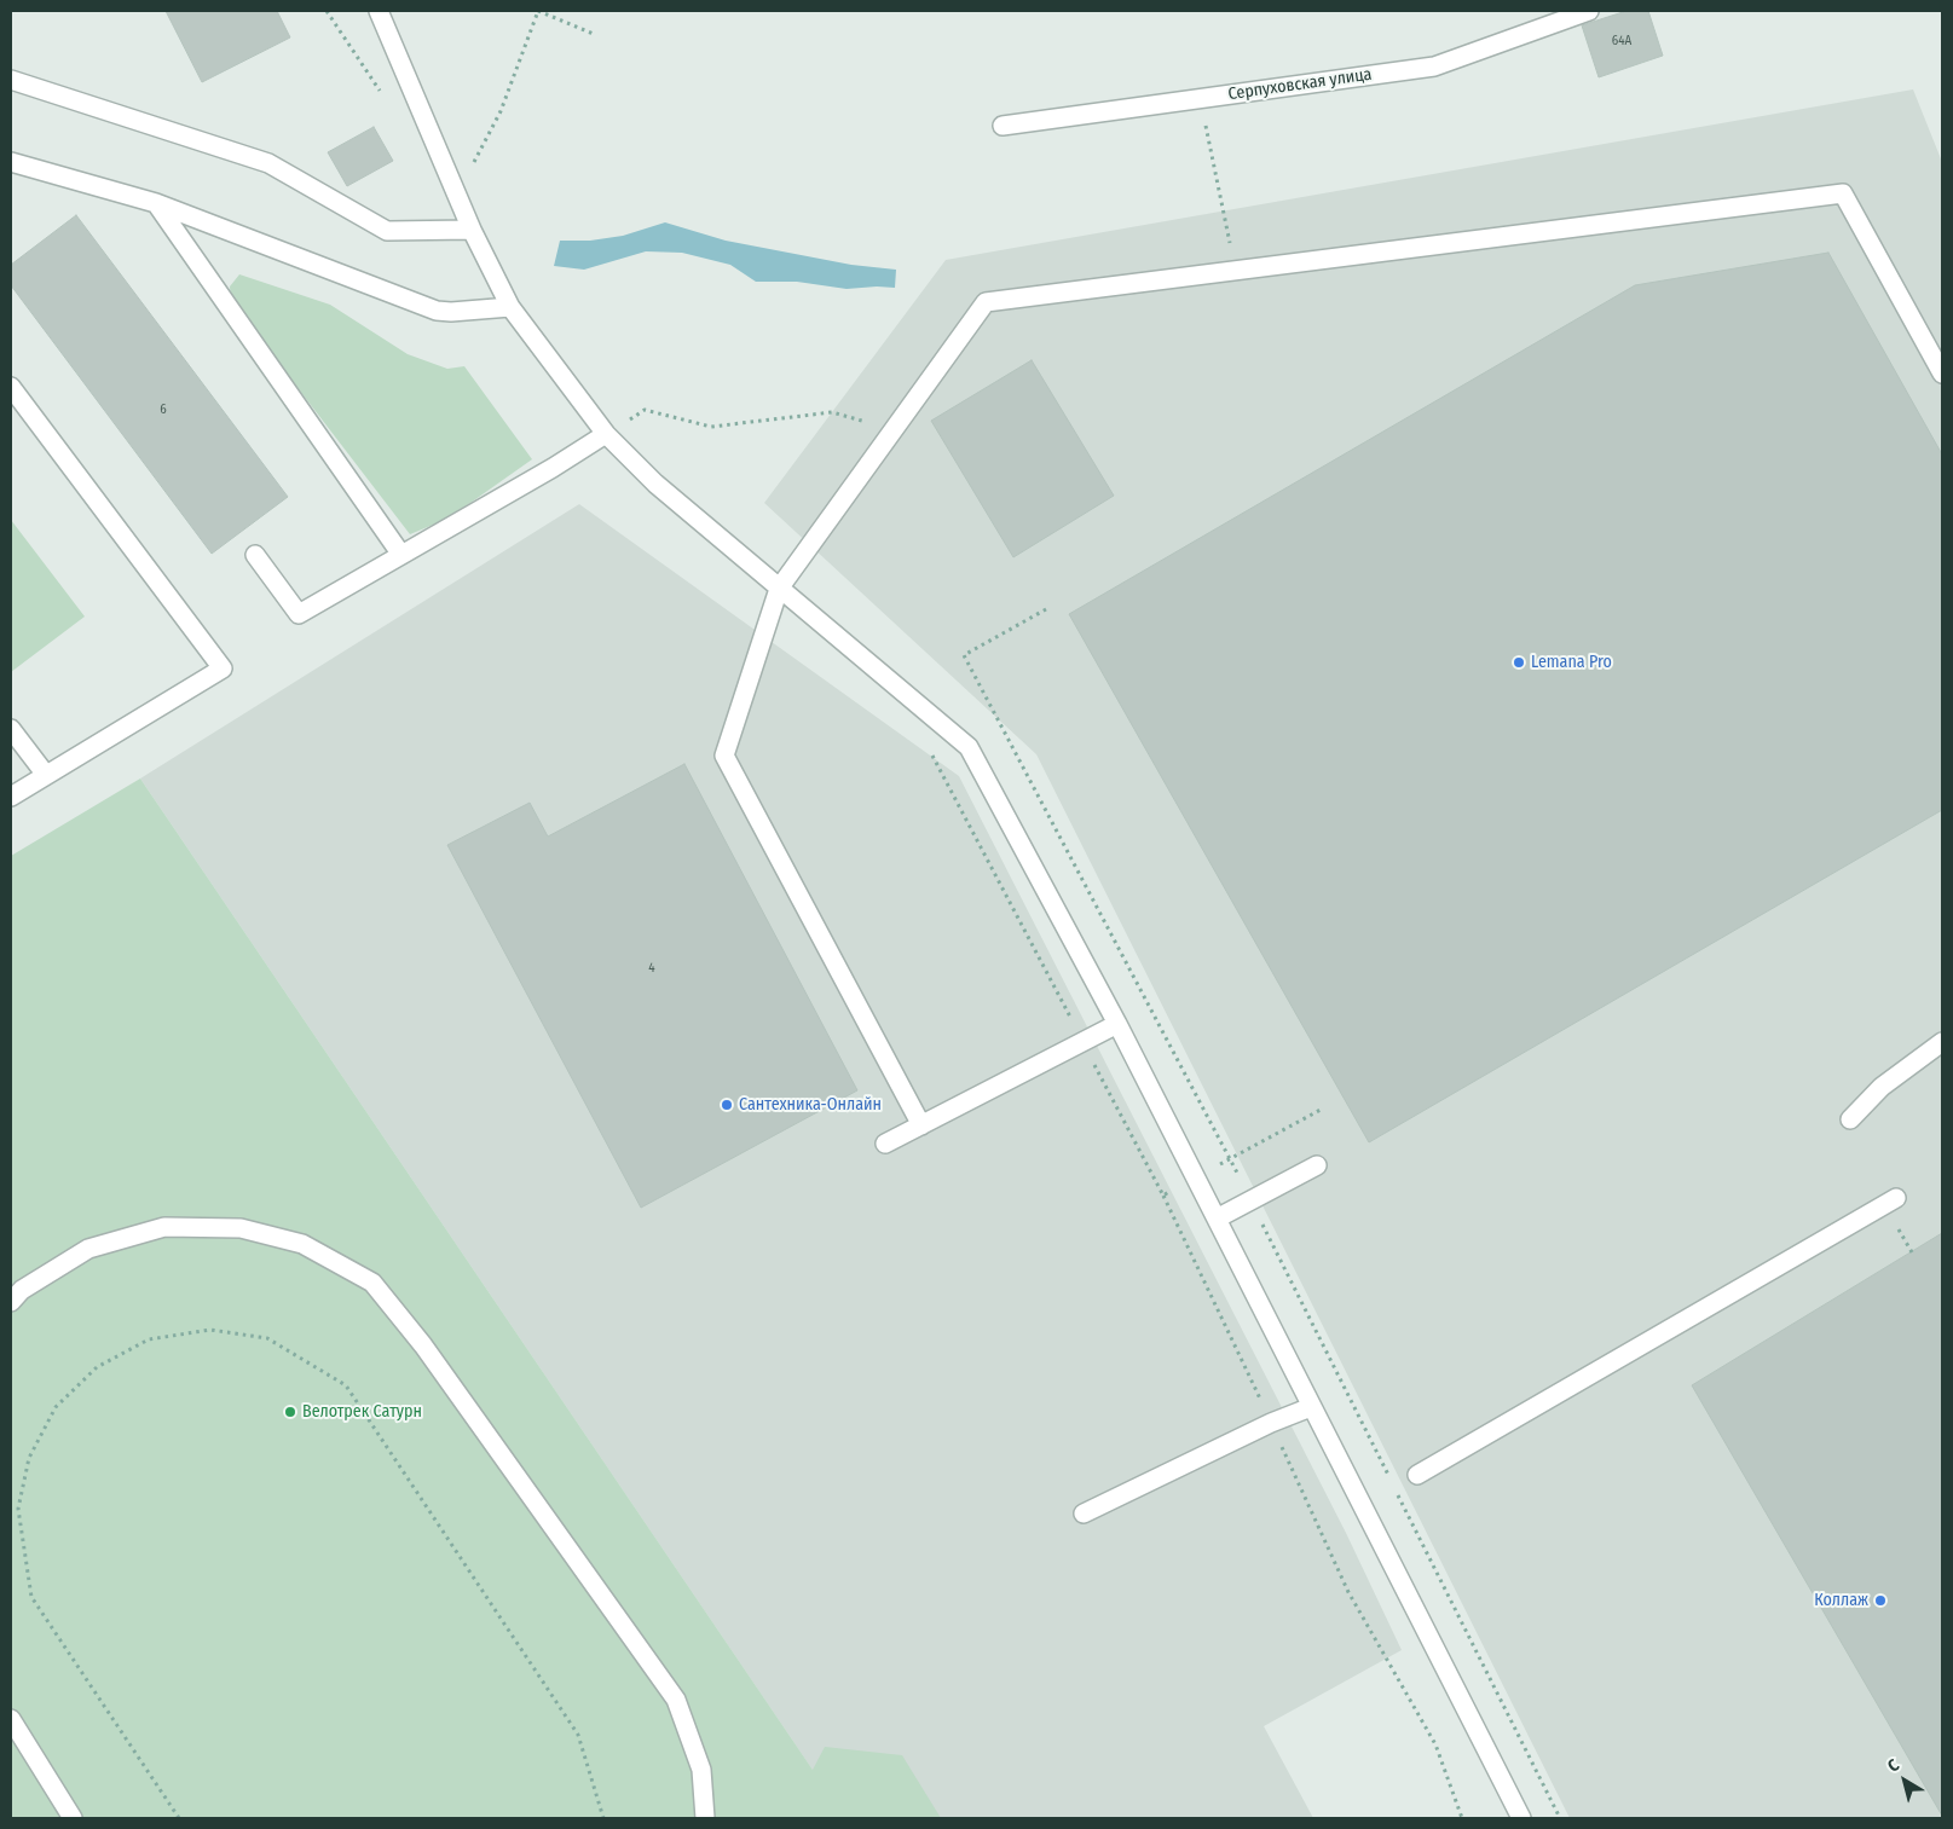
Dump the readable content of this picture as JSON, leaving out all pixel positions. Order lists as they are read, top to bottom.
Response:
{
  "streets": {
    "street": ["Серпуховская улица"]
  },
  "places": [
    "Lemana Pro",
    "Сантехника-Онлайн",
    "Велотрек Сатурн",
    "Коллаж"
  ],
  "house_numbers": ["64А", "6", "4"],
  "north": "top left"
}
